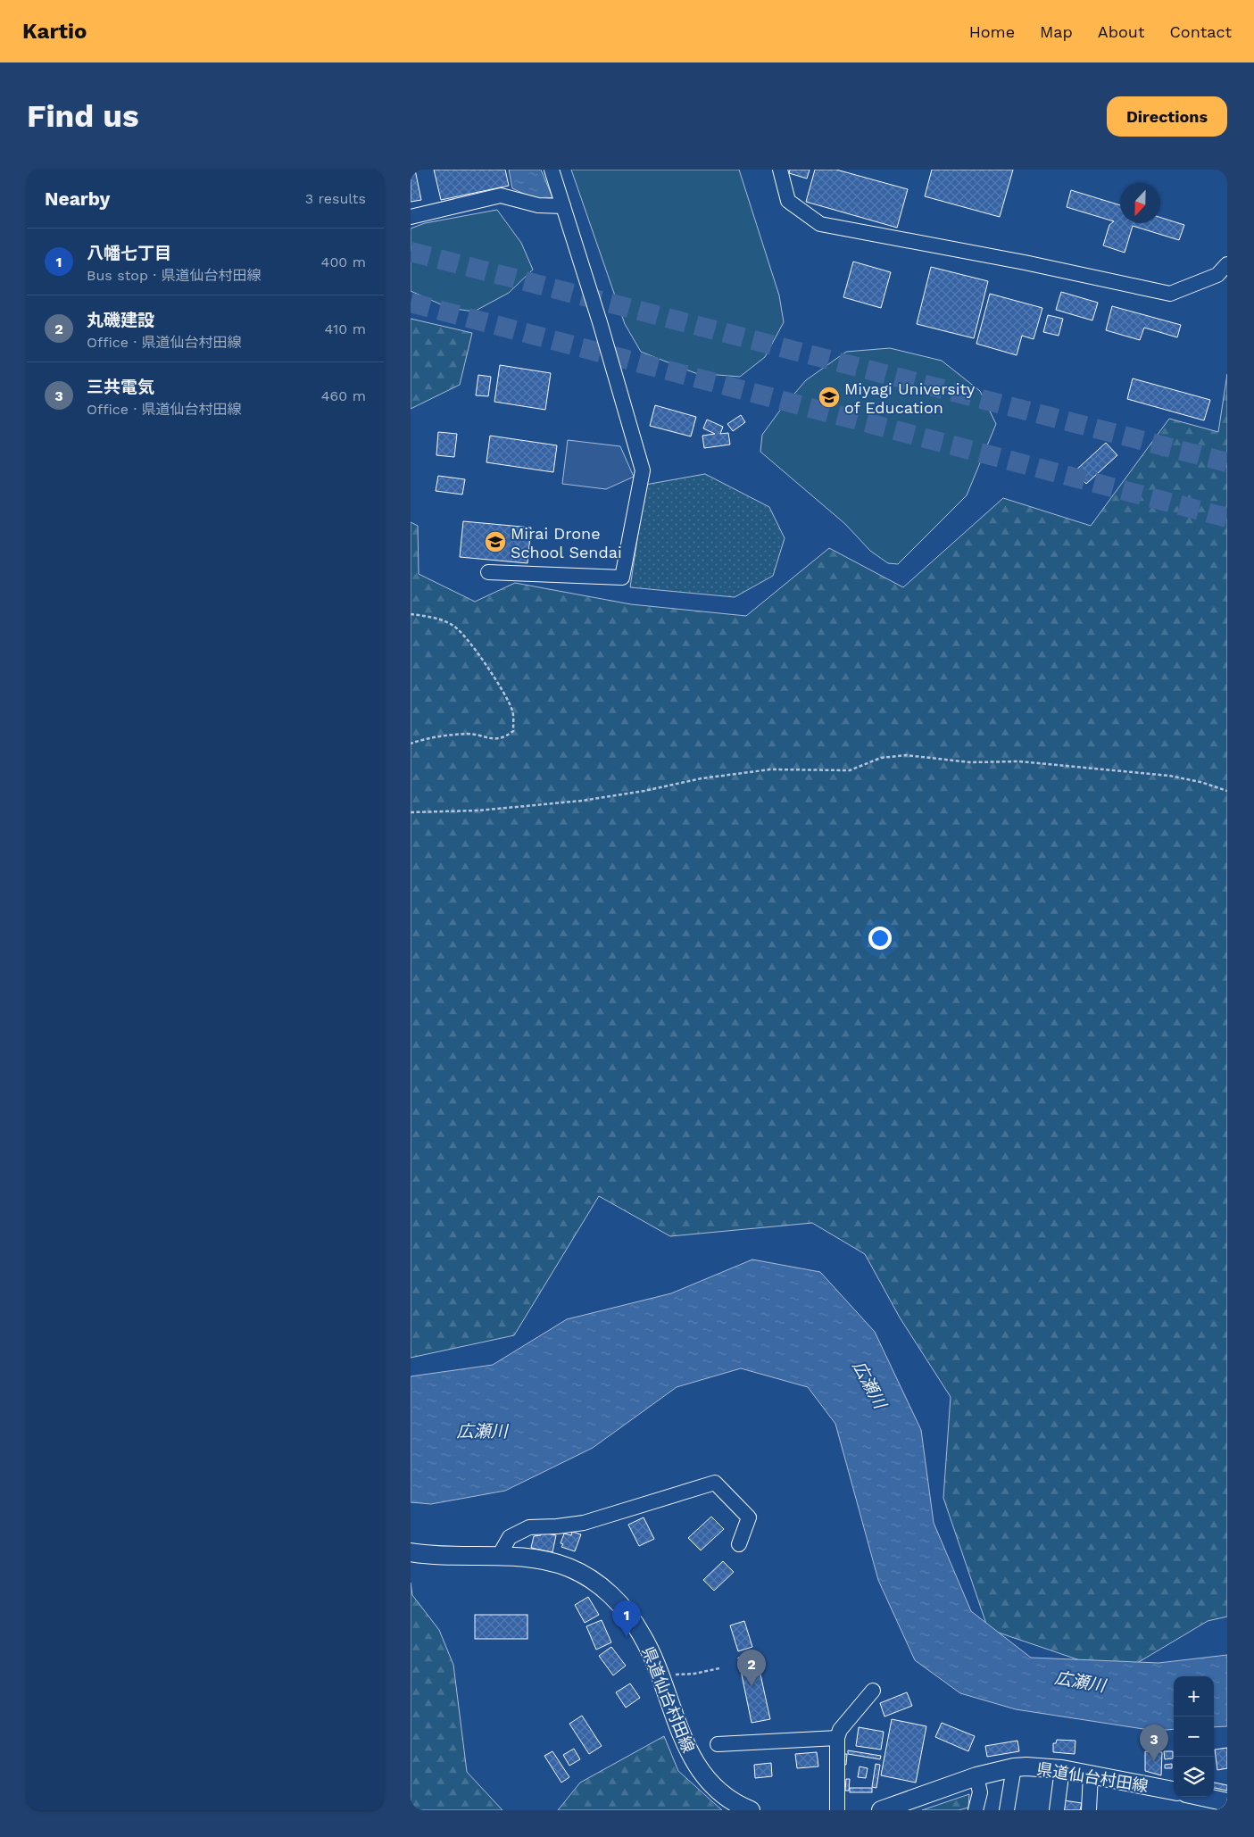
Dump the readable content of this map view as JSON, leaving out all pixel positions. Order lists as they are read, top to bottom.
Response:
{
  "streets": {
    "main road": ["県道仙台村田線"]
  },
  "water": ["広瀬川"],
  "places": {
    "school or university": ["Miyagi University of Education", "Mirai Drone School Sendai"]
  },
  "north": "bottom",
  "page": {
    "header": "Kartio",
    "nav": [
      "Home",
      "Map",
      "About",
      "Contact"
    ],
    "buttons": "Directions",
    "title": "Find us",
    "heading": ["Nearby", "3 results"],
    "list": [
      {
        "mark": "1",
        "name": "八幡七丁目",
        "note": "Bus stop · 県道仙台村田線",
        "value": "400 m"
      },
      {
        "mark": "2",
        "name": "丸磯建設",
        "note": "Office · 県道仙台村田線",
        "value": "410 m"
      },
      {
        "mark": "3",
        "name": "三共電気",
        "note": "Office · 県道仙台村田線",
        "value": "460 m"
      }
    ],
    "pins": ["1", "2", "3"],
    "map_buttons": ["+", "−"]
  }
}
